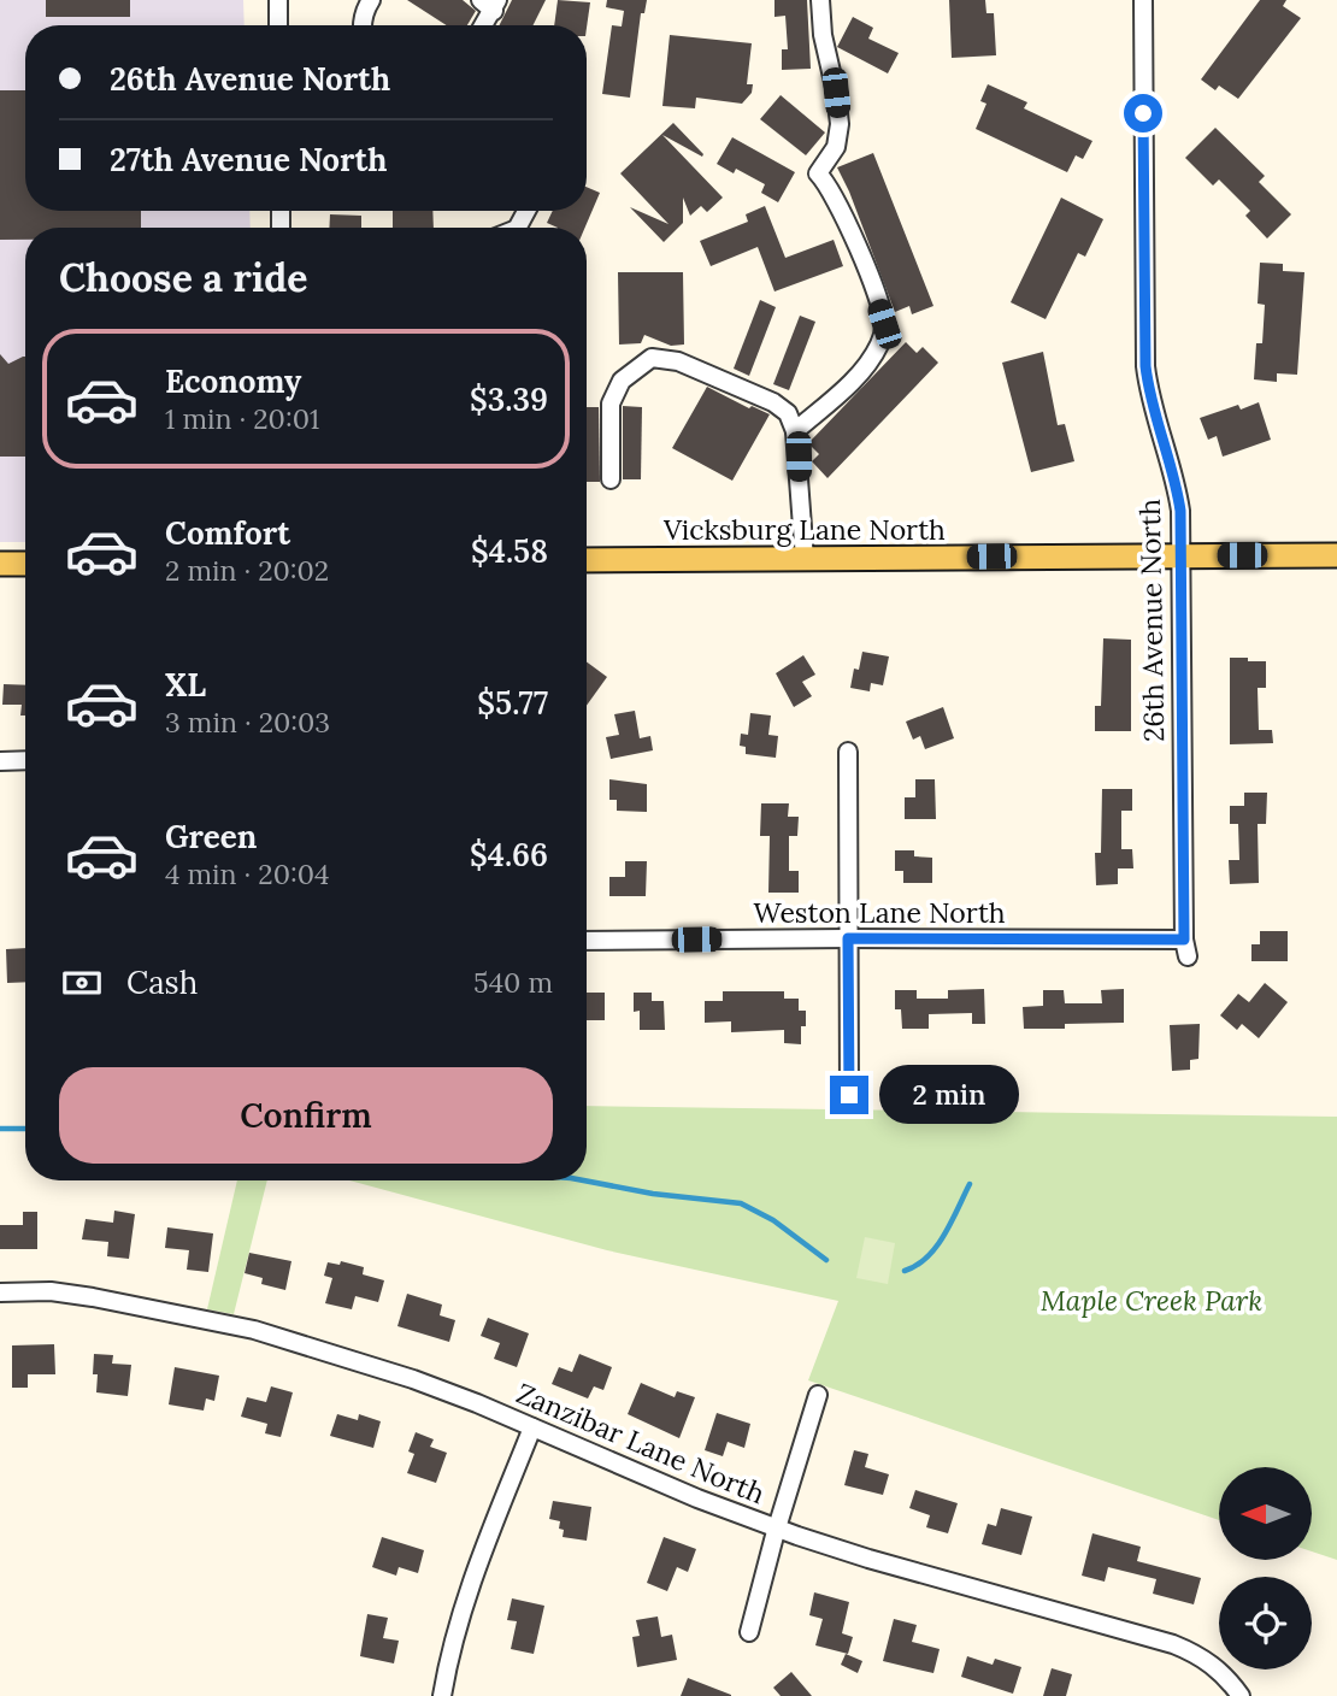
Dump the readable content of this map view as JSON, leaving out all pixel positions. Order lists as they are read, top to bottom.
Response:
{
  "streets": {
    "main road": ["Vicksburg Lane North"],
    "street": ["26th Avenue North", "Weston Lane North", "Zanzibar Lane North"]
  },
  "crossings": [
    ["Vicksburg Lane North", "26th Avenue North"],
    ["26th Avenue North", "Weston Lane North"]
  ],
  "parks": ["Maple Creek Park"],
  "north": "left",
  "page": {
    "banner": ["26th Avenue North", "27th Avenue North"],
    "heading": "Choose a ride",
    "list": [
      {
        "name": "Economy",
        "note": "1 min · 20:01",
        "value": "$3.39"
      },
      {
        "name": "Comfort",
        "note": "2 min · 20:02",
        "value": "$4.58"
      },
      {
        "name": "XL",
        "note": "3 min · 20:03",
        "value": "$5.77"
      },
      {
        "name": "Green",
        "note": "4 min · 20:04",
        "value": "$4.66"
      }
    ],
    "pay": ["Cash", "540 m"],
    "buttons": "Confirm",
    "bubble": "2 min"
  }
}
